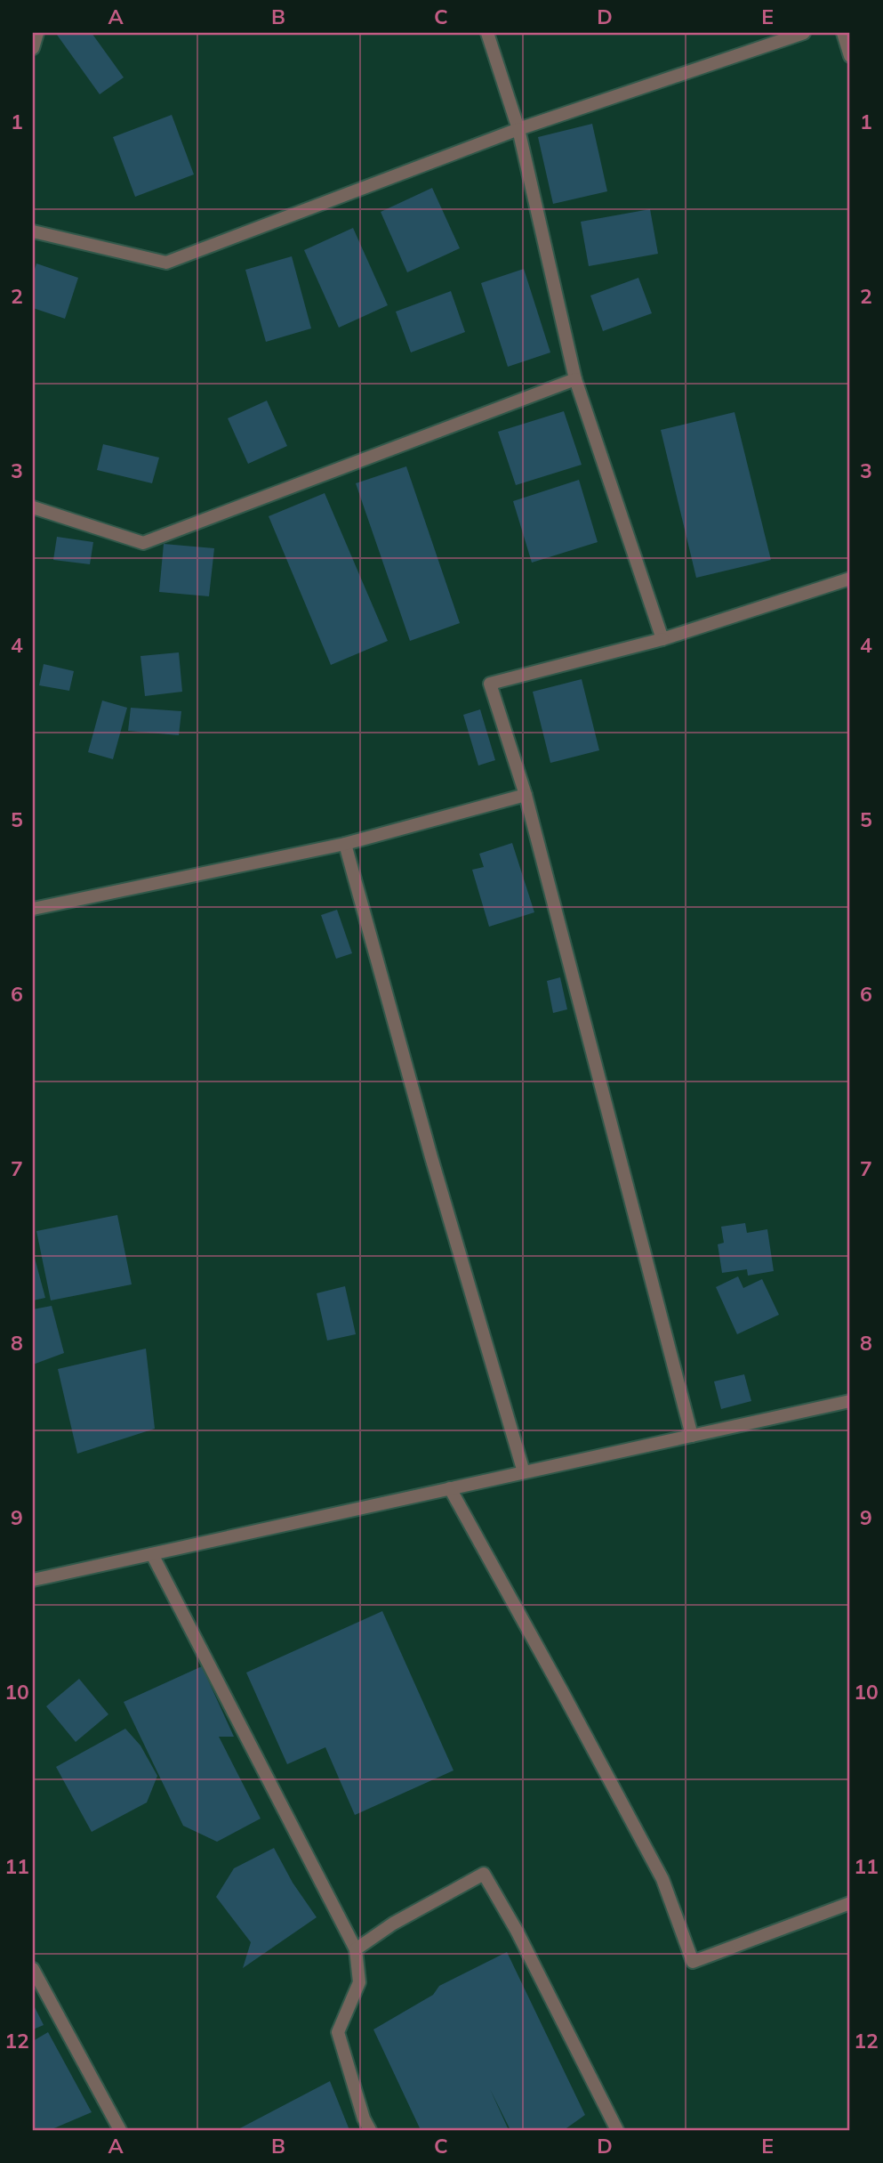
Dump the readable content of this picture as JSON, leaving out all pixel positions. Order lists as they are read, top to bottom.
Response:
{
  "grid": {
    "columns": [
      "A",
      "B",
      "C",
      "D",
      "E"
    ],
    "rows": [
      "1",
      "2",
      "3",
      "4",
      "5",
      "6",
      "7",
      "8",
      "9",
      "10",
      "11",
      "12"
    ]
  }
}
